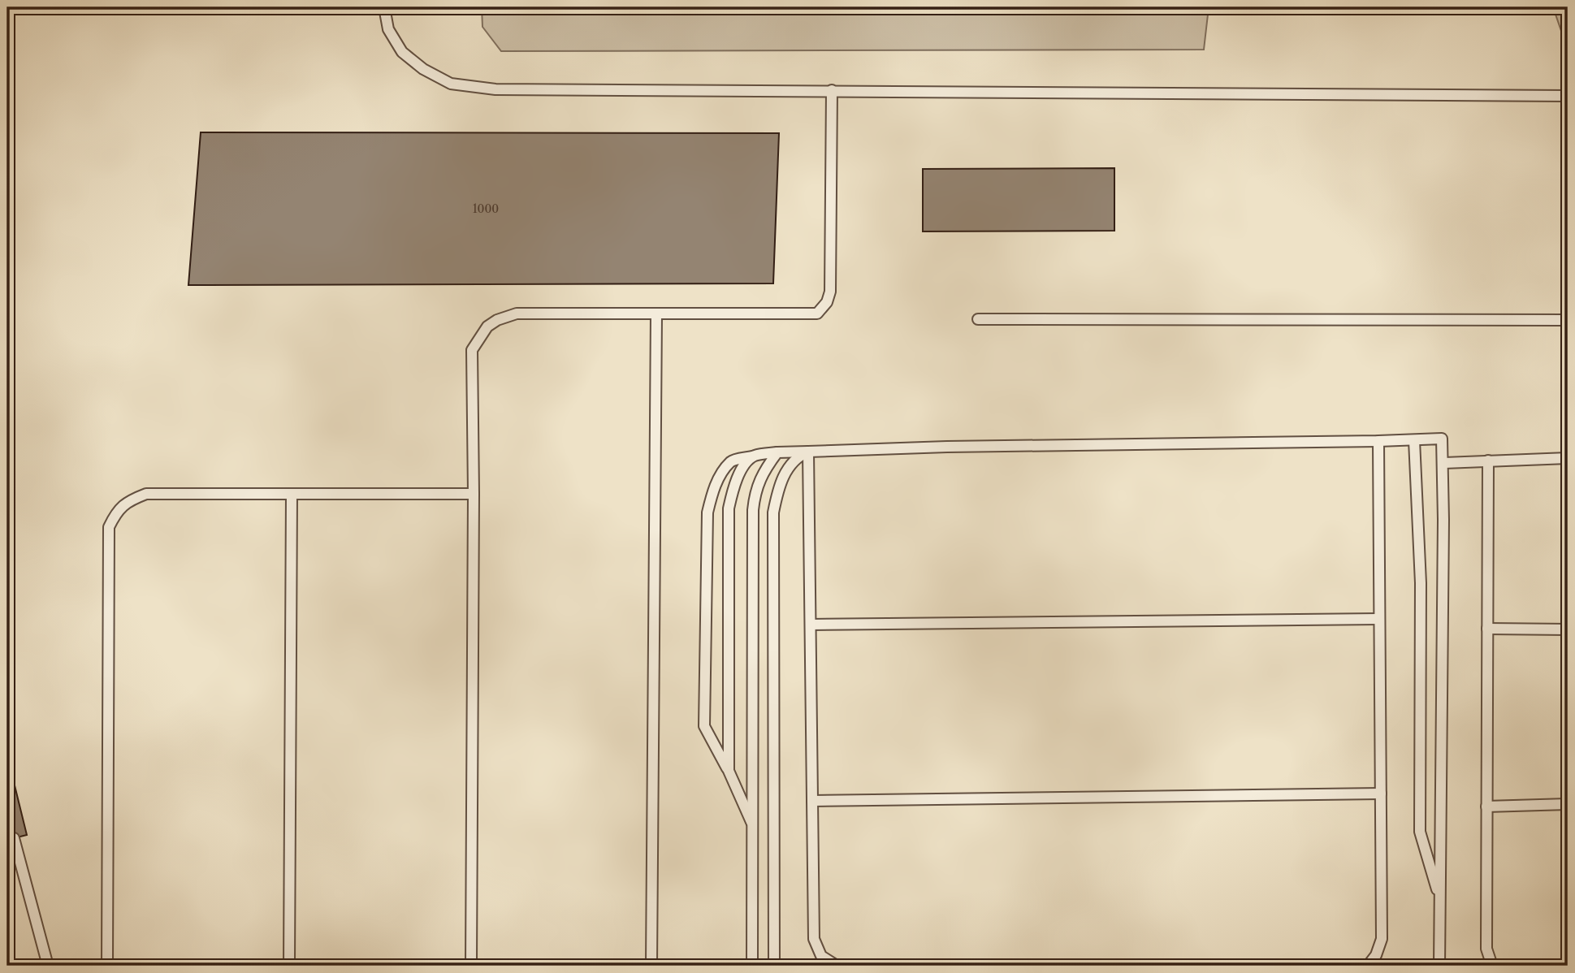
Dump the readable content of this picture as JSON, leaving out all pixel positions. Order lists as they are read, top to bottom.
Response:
{
  "house_numbers": ["1000"]
}
